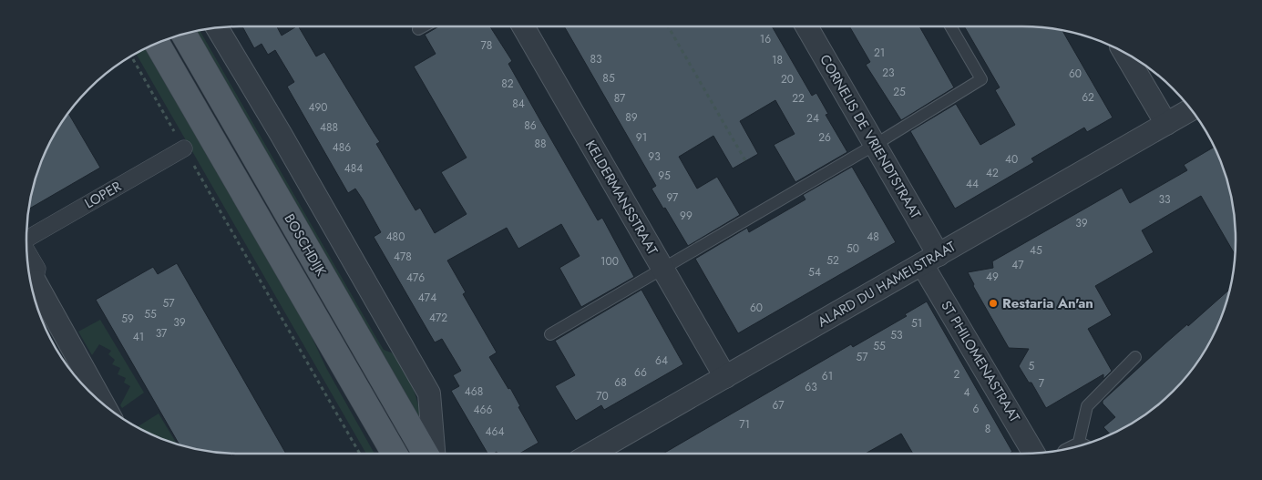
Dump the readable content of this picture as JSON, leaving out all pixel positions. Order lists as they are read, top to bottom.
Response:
{
  "streets": {
    "main road": ["BOSCHDIJK"],
    "street": [
      "CORNELIS DE VRIENDTSTRAAT",
      "LOPER",
      "KELDERMANSSTRAAT",
      "ALARD DU HAMELSTRAAT",
      "ST PHILOMENASTRAAT"
    ]
  },
  "crossings": [
    ["CORNELIS DE VRIENDTSTRAAT", "ALARD DU HAMELSTRAAT"],
    ["CORNELIS DE VRIENDTSTRAAT", "ST PHILOMENASTRAAT"],
    ["KELDERMANSSTRAAT", "ALARD DU HAMELSTRAAT"],
    ["ALARD DU HAMELSTRAAT", "ST PHILOMENASTRAAT"]
  ],
  "places": ["Restaria An'an"],
  "house_numbers": [
    "16",
    "78",
    "21",
    "83",
    "18",
    "23",
    "60",
    "85",
    "20",
    "82",
    "25",
    "62",
    "87",
    "22",
    "84",
    "490",
    "89",
    "24",
    "86",
    "488",
    "91",
    "26",
    "88",
    "486",
    "93",
    "40",
    "484",
    "42",
    "95",
    "44",
    "97",
    "33",
    "99",
    "39",
    "480",
    "48",
    "50",
    "45",
    "478",
    "52",
    "100",
    "47",
    "54",
    "49",
    "476",
    "474",
    "57",
    "60",
    "55",
    "472",
    "59",
    "39",
    "51",
    "37",
    "53",
    "41",
    "55",
    "57",
    "64",
    "5",
    "66",
    "2",
    "61",
    "68",
    "7",
    "63",
    "468",
    "4",
    "70",
    "67",
    "6",
    "466",
    "71",
    "8",
    "464"
  ]
}
